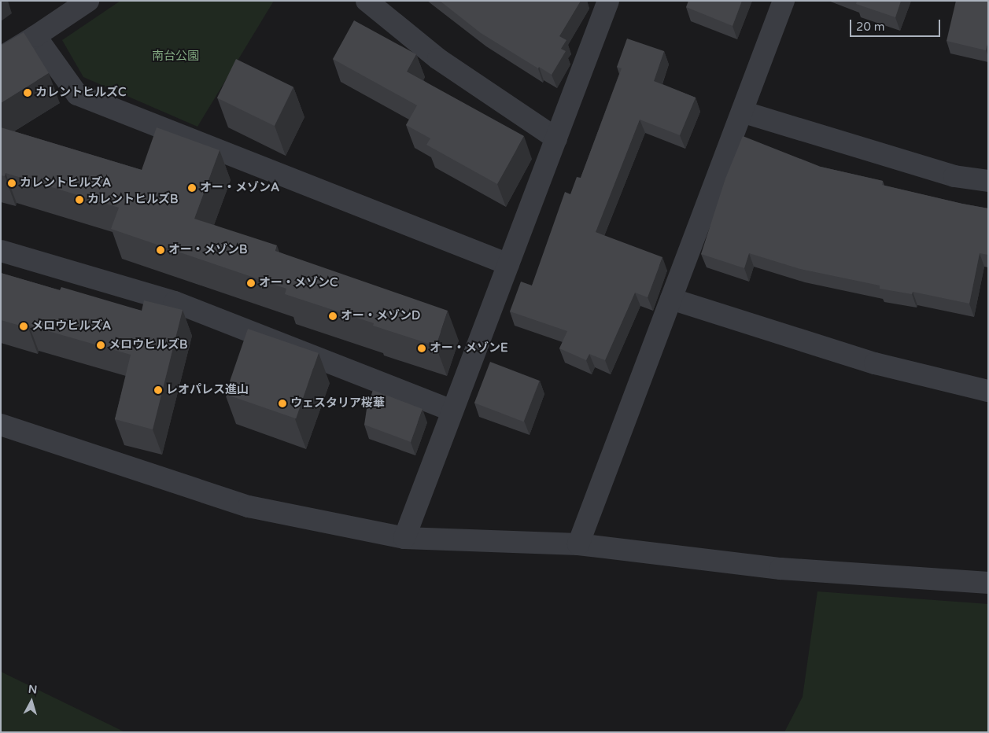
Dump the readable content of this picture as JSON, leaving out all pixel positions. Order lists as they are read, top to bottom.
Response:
{
  "parks": ["南台公園"],
  "places": [
    "カレントヒルズC",
    "カレントヒルズA",
    "オー・メゾンA",
    "カレントヒルズB",
    "オー・メゾンB",
    "オー・メゾンC",
    "オー・メゾンD",
    "メロウヒルズA",
    "メロウヒルズB",
    "オー・メゾンE",
    "レオパレス進山",
    "ウェスタリア桜華"
  ],
  "scale_bar": "20 m",
  "north": "top"
}
